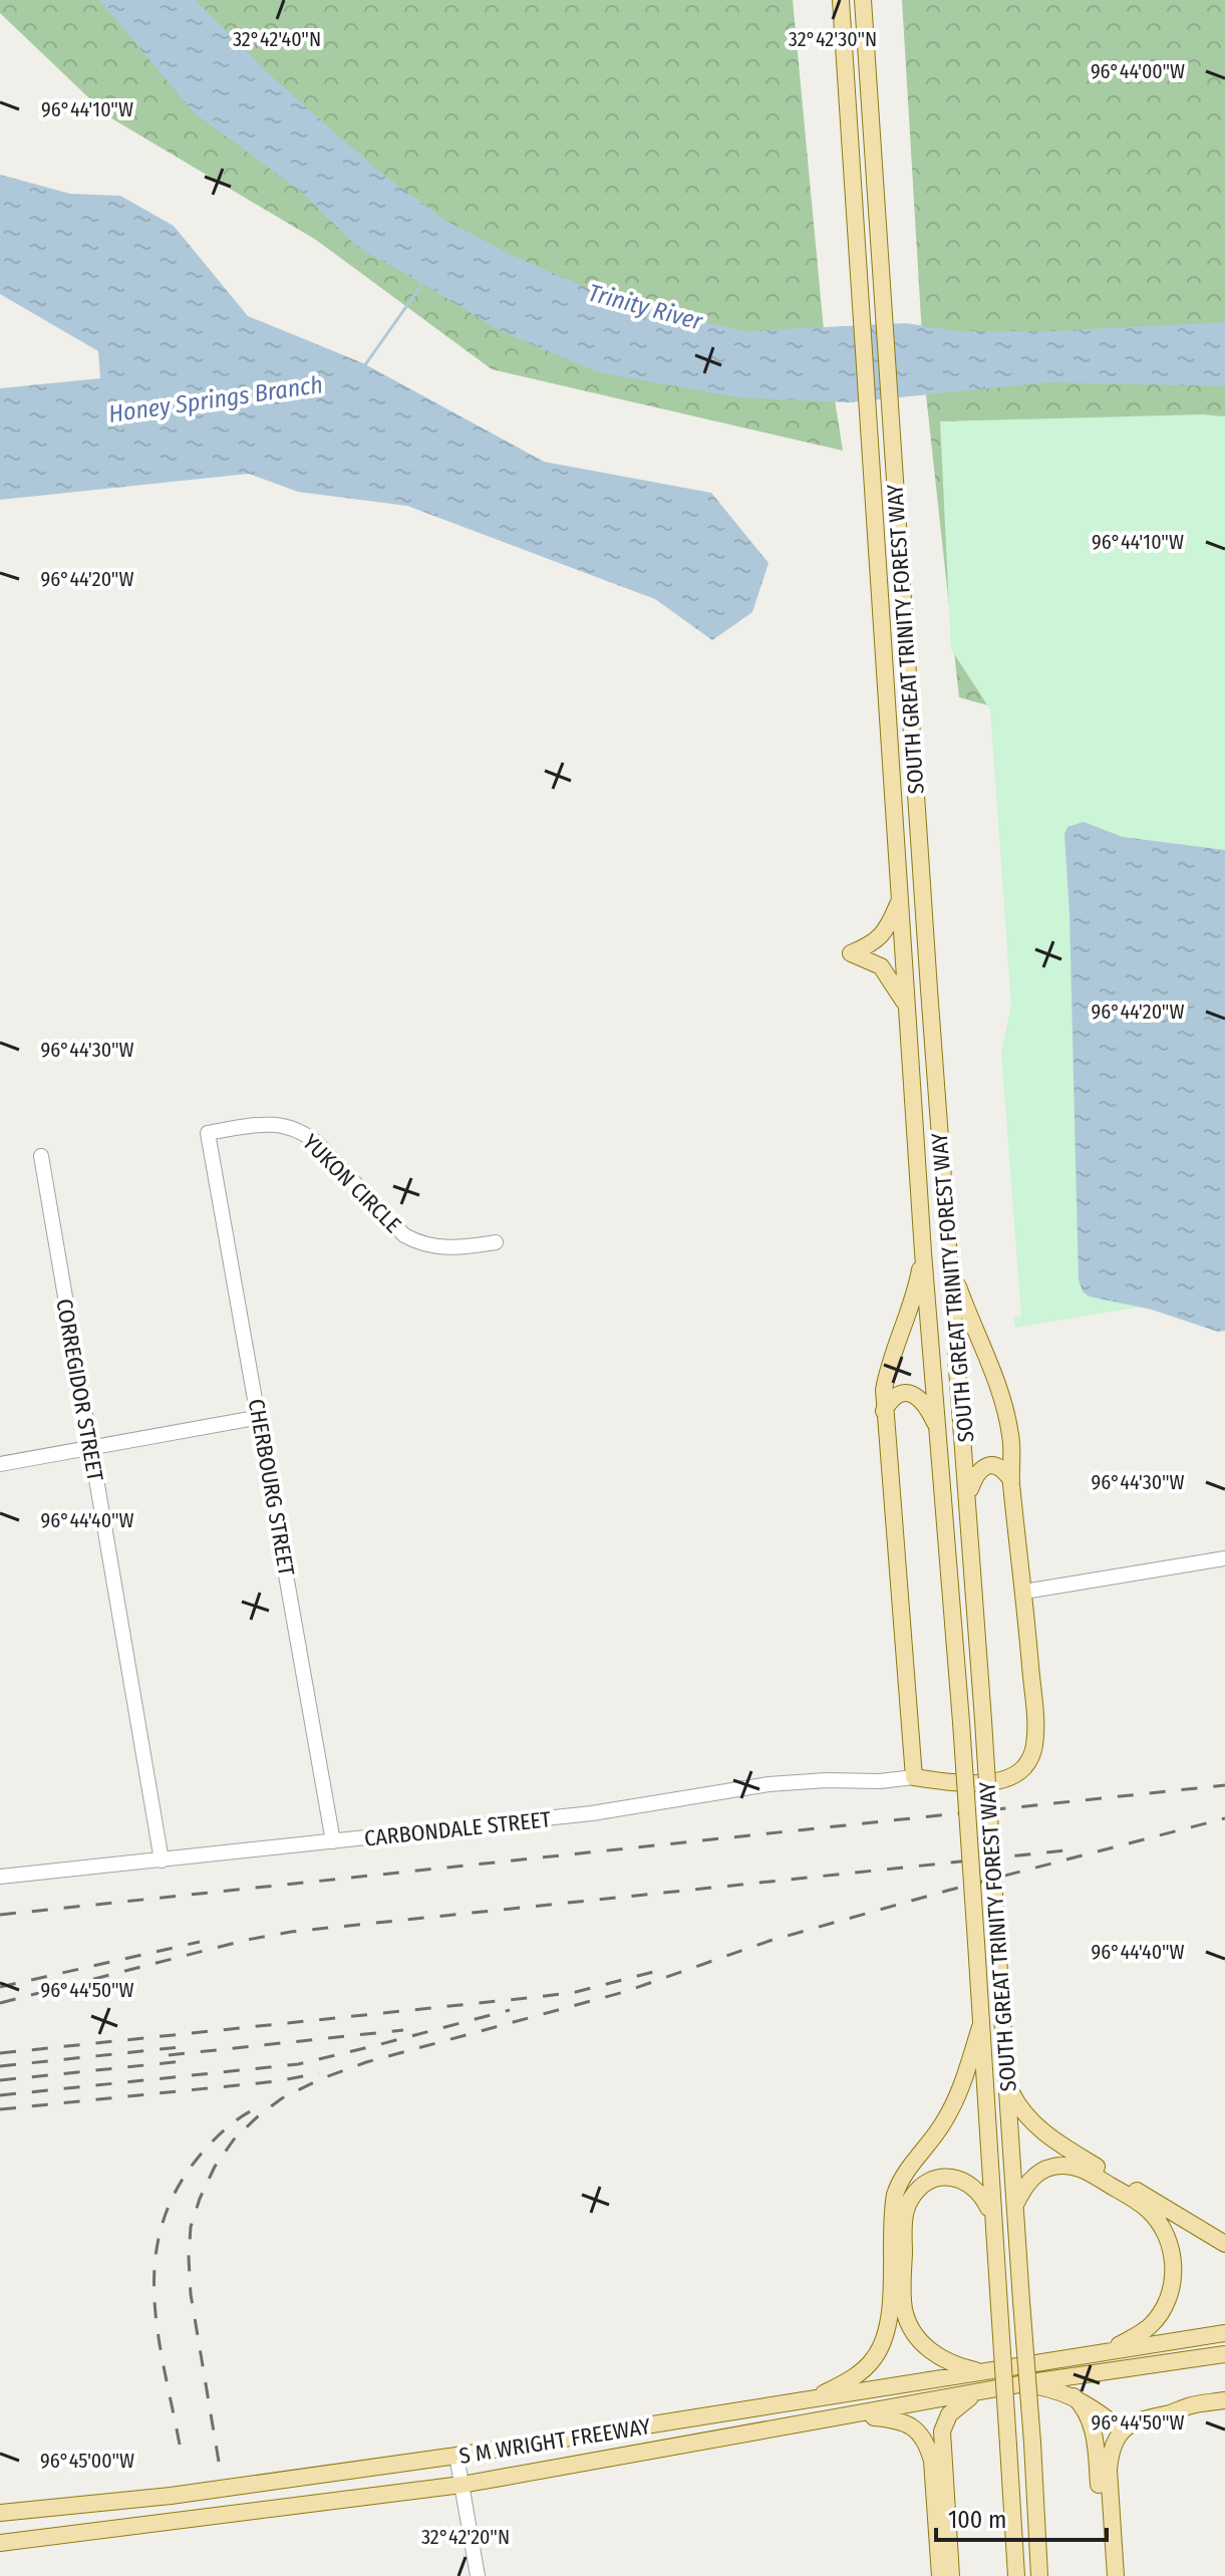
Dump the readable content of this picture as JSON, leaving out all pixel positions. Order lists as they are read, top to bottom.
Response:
{
  "streets": {
    "main road": ["SOUTH GREAT TRINITY FOREST WAY", "S M WRIGHT FREEWAY"],
    "street": [
      "YUKON CIRCLE",
      "CORREGIDOR STREET",
      "CHERBOURG STREET",
      "CARBONDALE STREET"
    ]
  },
  "crossings": [
    ["YUKON CIRCLE", "CHERBOURG STREET"],
    ["CORREGIDOR STREET", "CARBONDALE STREET"],
    ["CHERBOURG STREET", "CARBONDALE STREET"]
  ],
  "water": ["Trinity River", "Honey Springs Branch"],
  "scale_bar": "100 m",
  "coordinates": [
    "32°42'40\"N",
    "32°42'30\"N",
    "96°44'00\"W",
    "96°44'10\"W",
    "96°44'20\"W",
    "96°44'30\"W",
    "96°44'40\"W",
    "96°44'50\"W",
    "96°45'00\"W",
    "32°42'20\"N"
  ]
}
